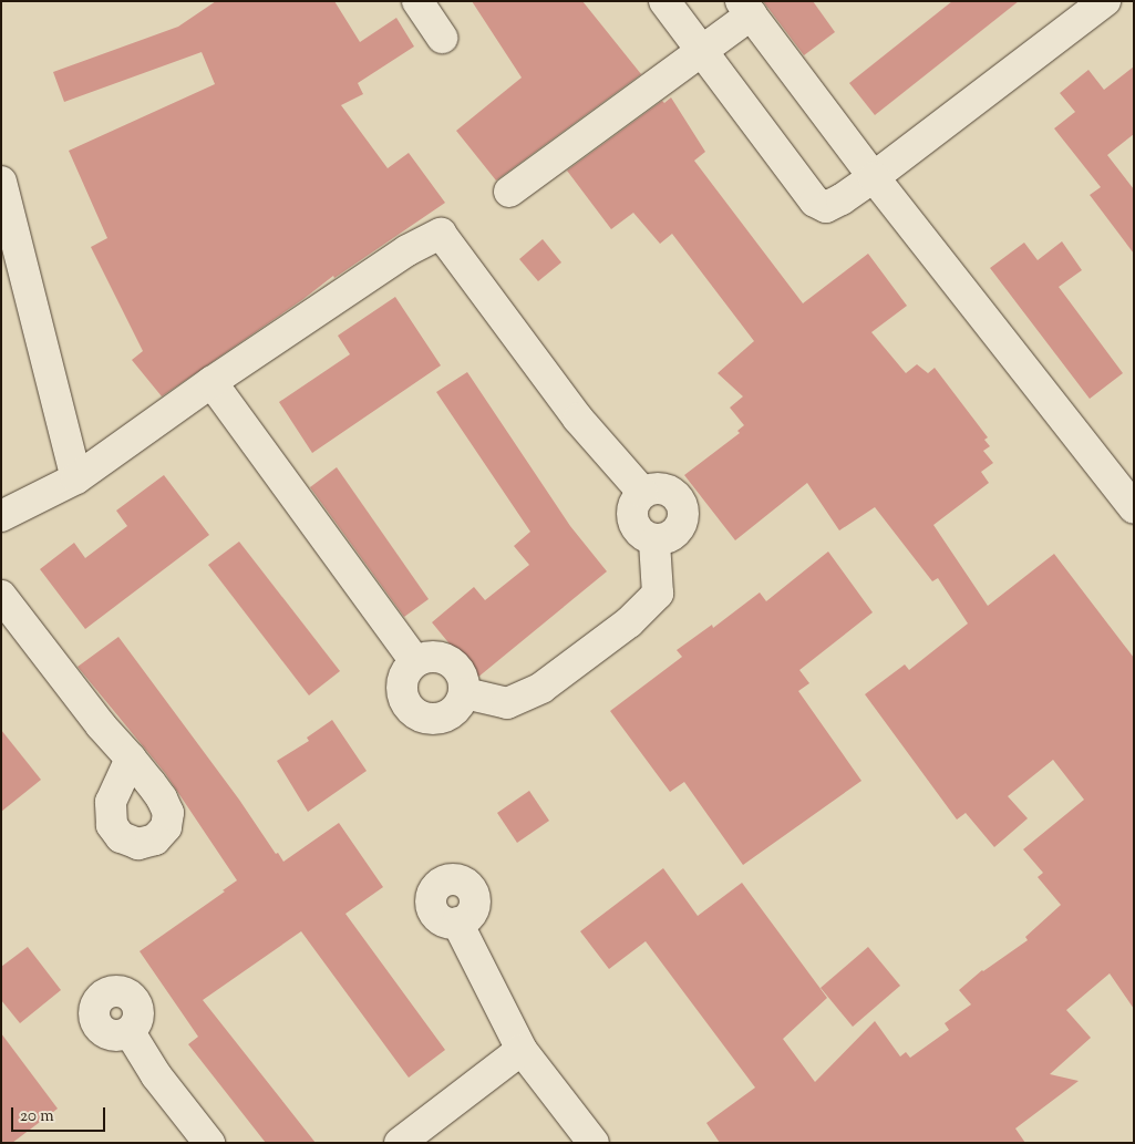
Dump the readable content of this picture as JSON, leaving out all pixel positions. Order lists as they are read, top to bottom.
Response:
{
  "scale_bar": "20 m"
}
